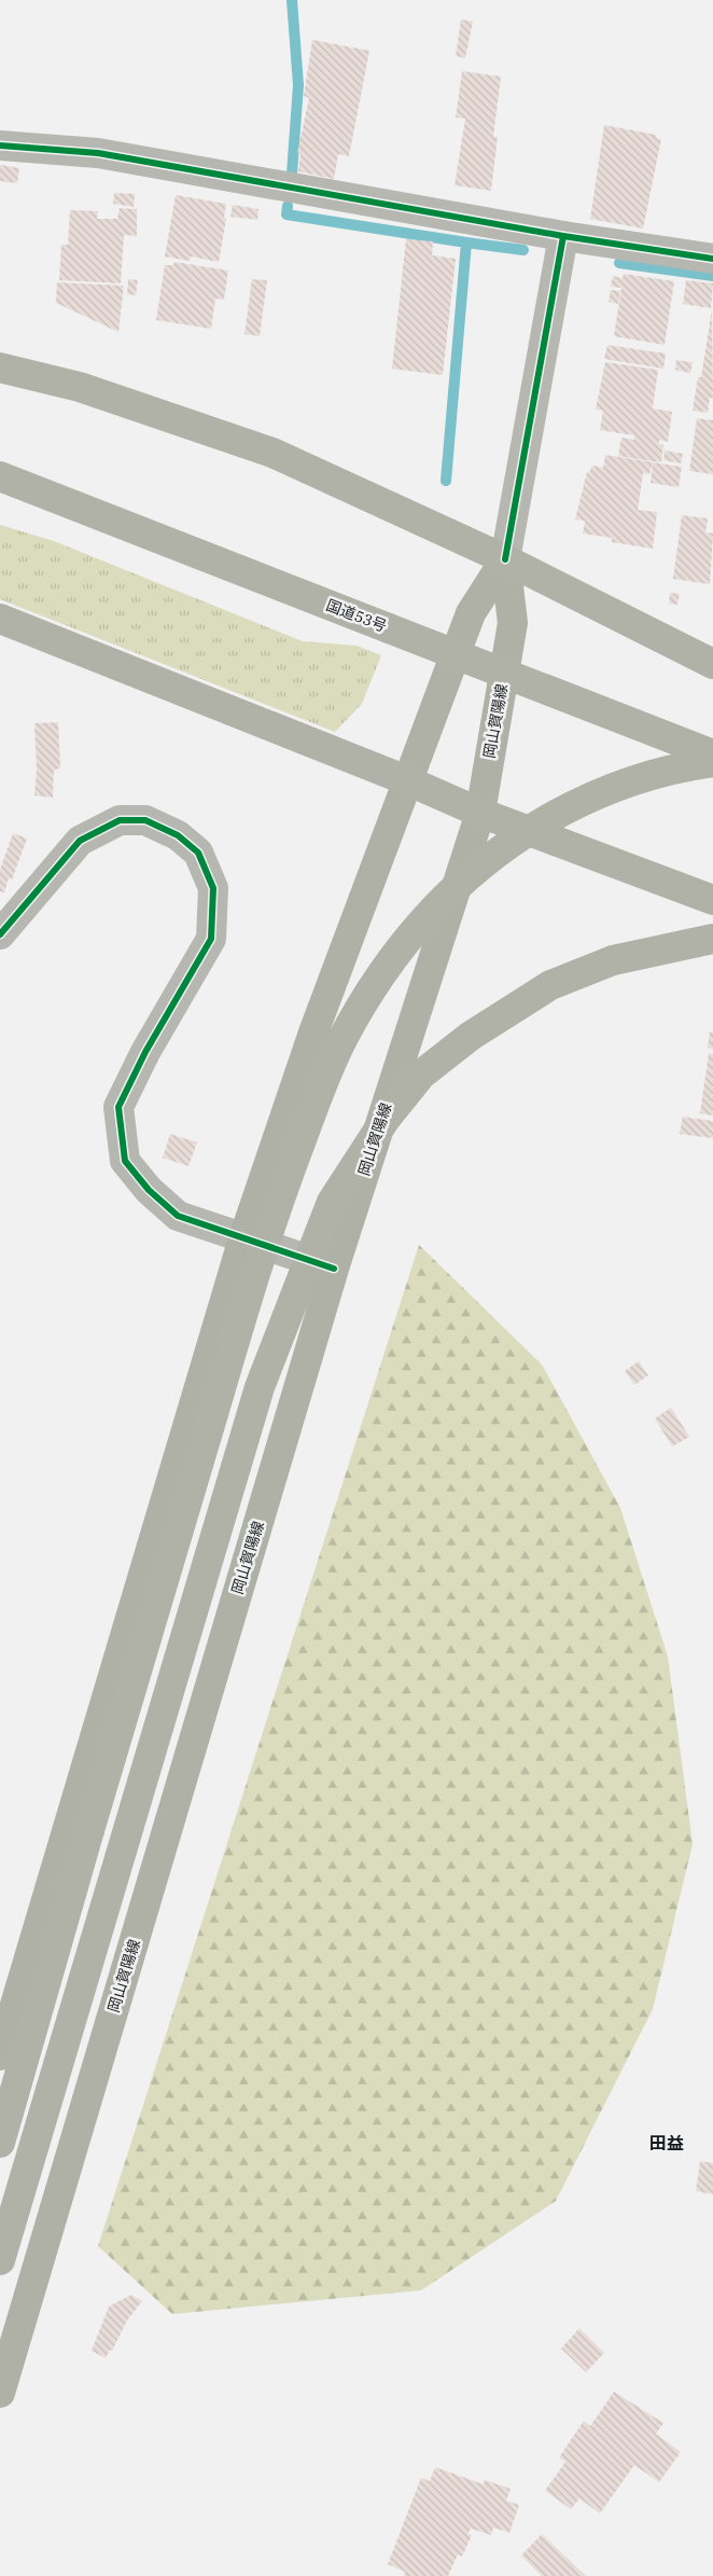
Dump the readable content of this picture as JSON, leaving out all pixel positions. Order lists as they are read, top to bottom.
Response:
{
  "streets": {
    "highway": ["国道53号"],
    "main road": ["岡山賀陽線"]
  },
  "districts": ["田益"]
}
